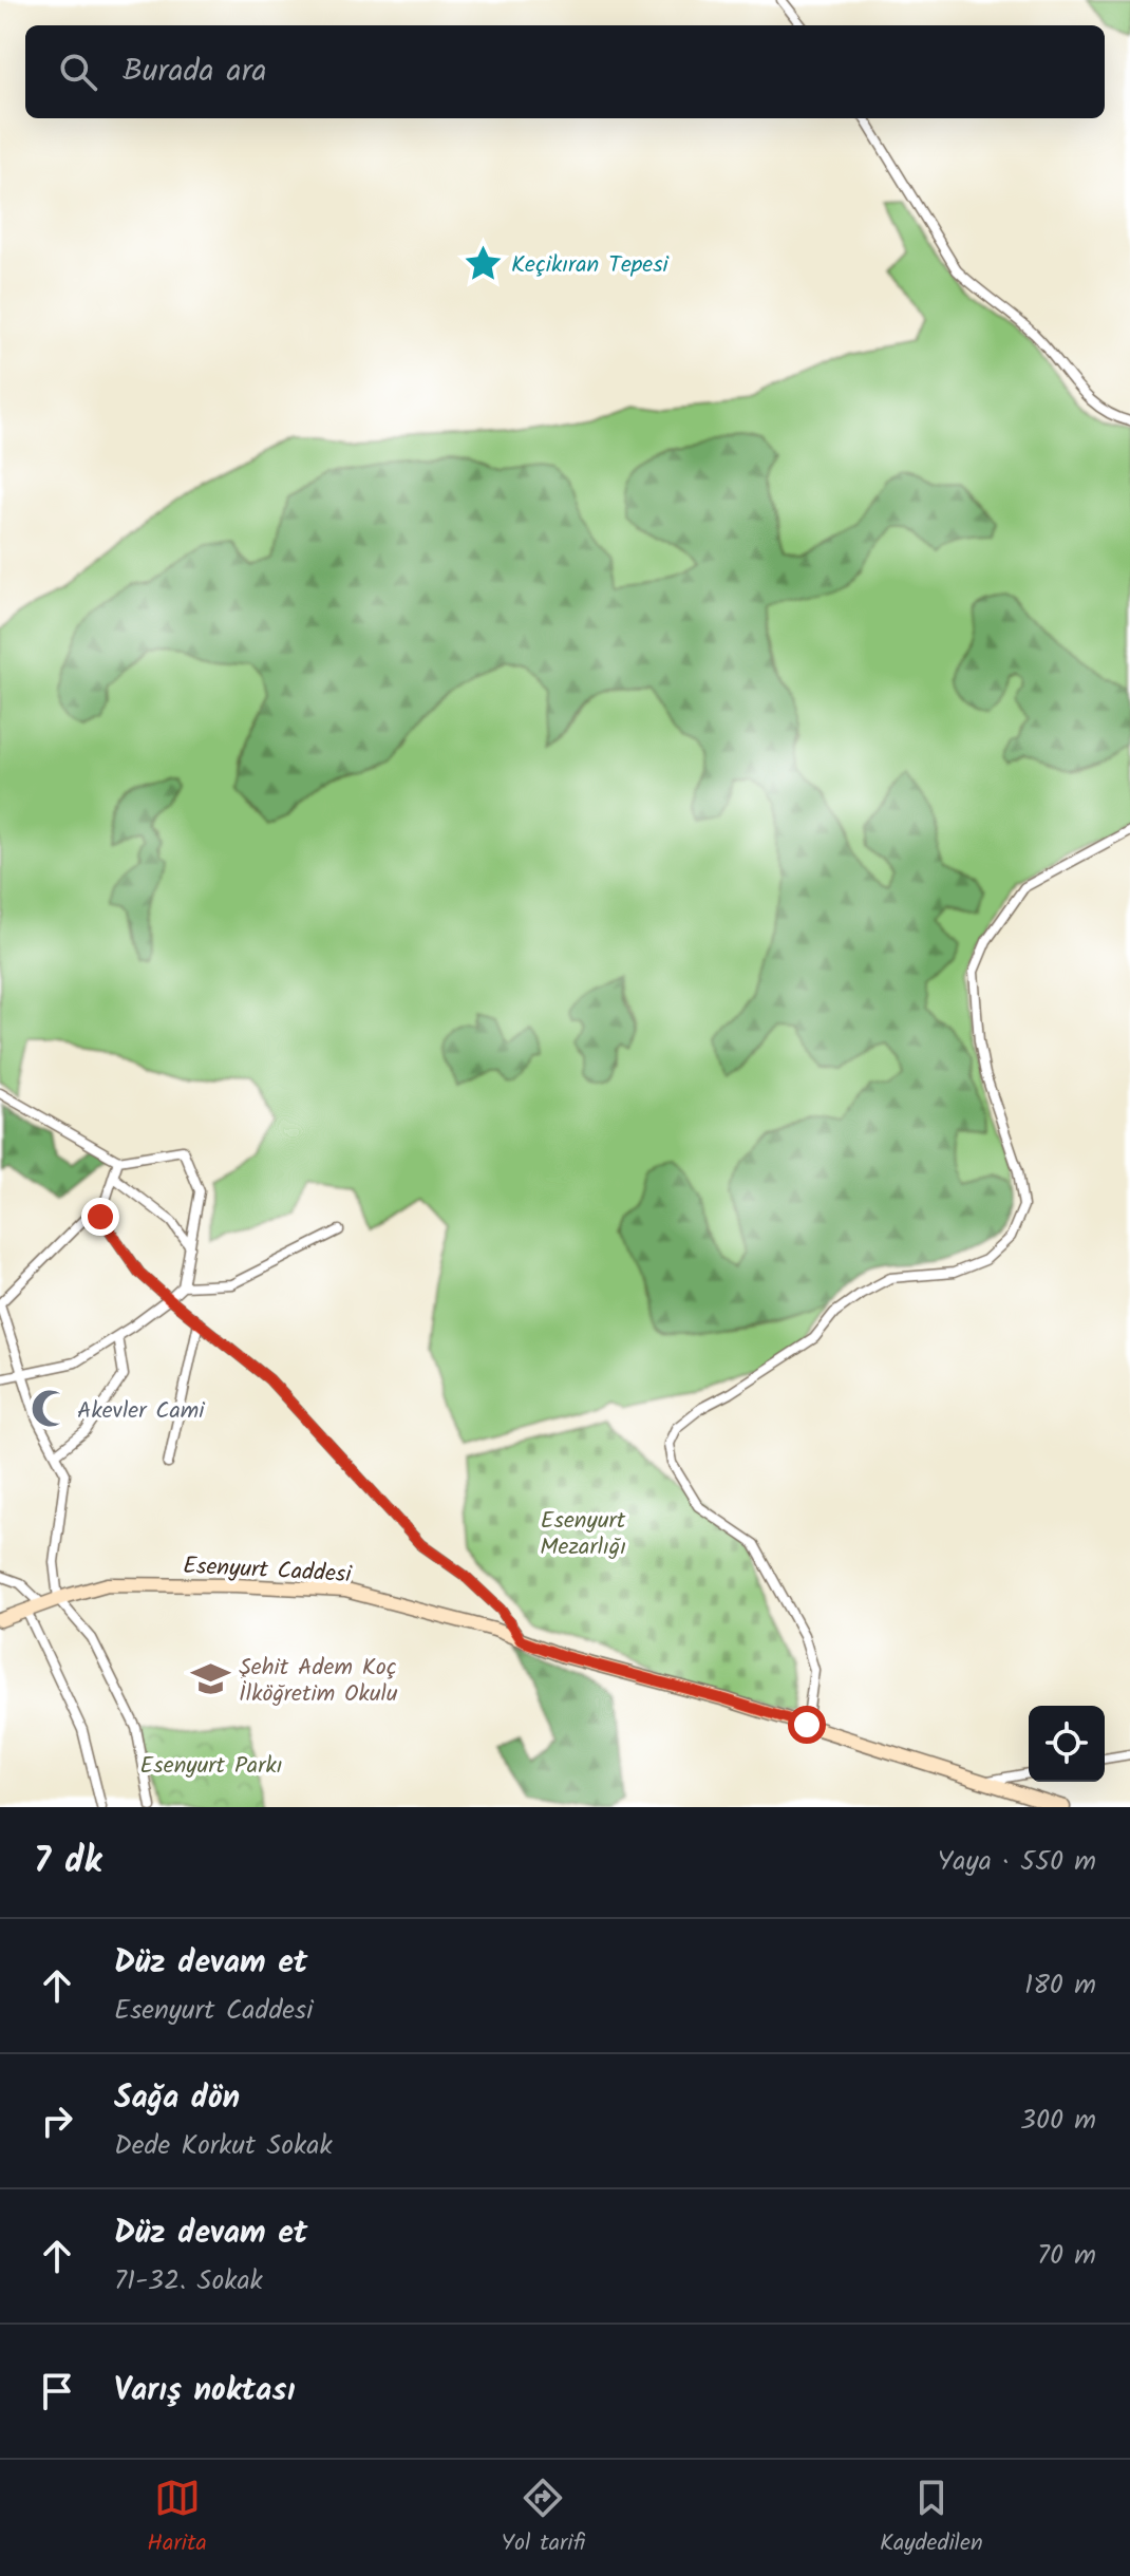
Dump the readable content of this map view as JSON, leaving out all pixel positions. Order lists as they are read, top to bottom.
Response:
{
  "streets": {
    "street": ["Esenyurt Caddesi"]
  },
  "parks": ["Esenyurt Mezarlığı", "Esenyurt Parkı"],
  "places": {
    "place": ["Keçikıran Tepesi"],
    "mosque": ["Akevler Cami"],
    "school or university": ["Şehit Adem Koç İlköğretim Okulu"]
  },
  "page": {
    "search": "Burada ara",
    "heading": ["7 dk", "Yaya · 550 m"],
    "list": [
      ["Düz devam et", "Esenyurt Caddesi", "180 m"],
      ["Sağa dön", "Dede Korkut Sokak", "300 m"],
      ["Düz devam et", "71-32. Sokak", "70 m"],
      "Varış noktası"
    ],
    "nav": ["Harita", "Yol tarifi", "Kaydedilen"]
  }
}
